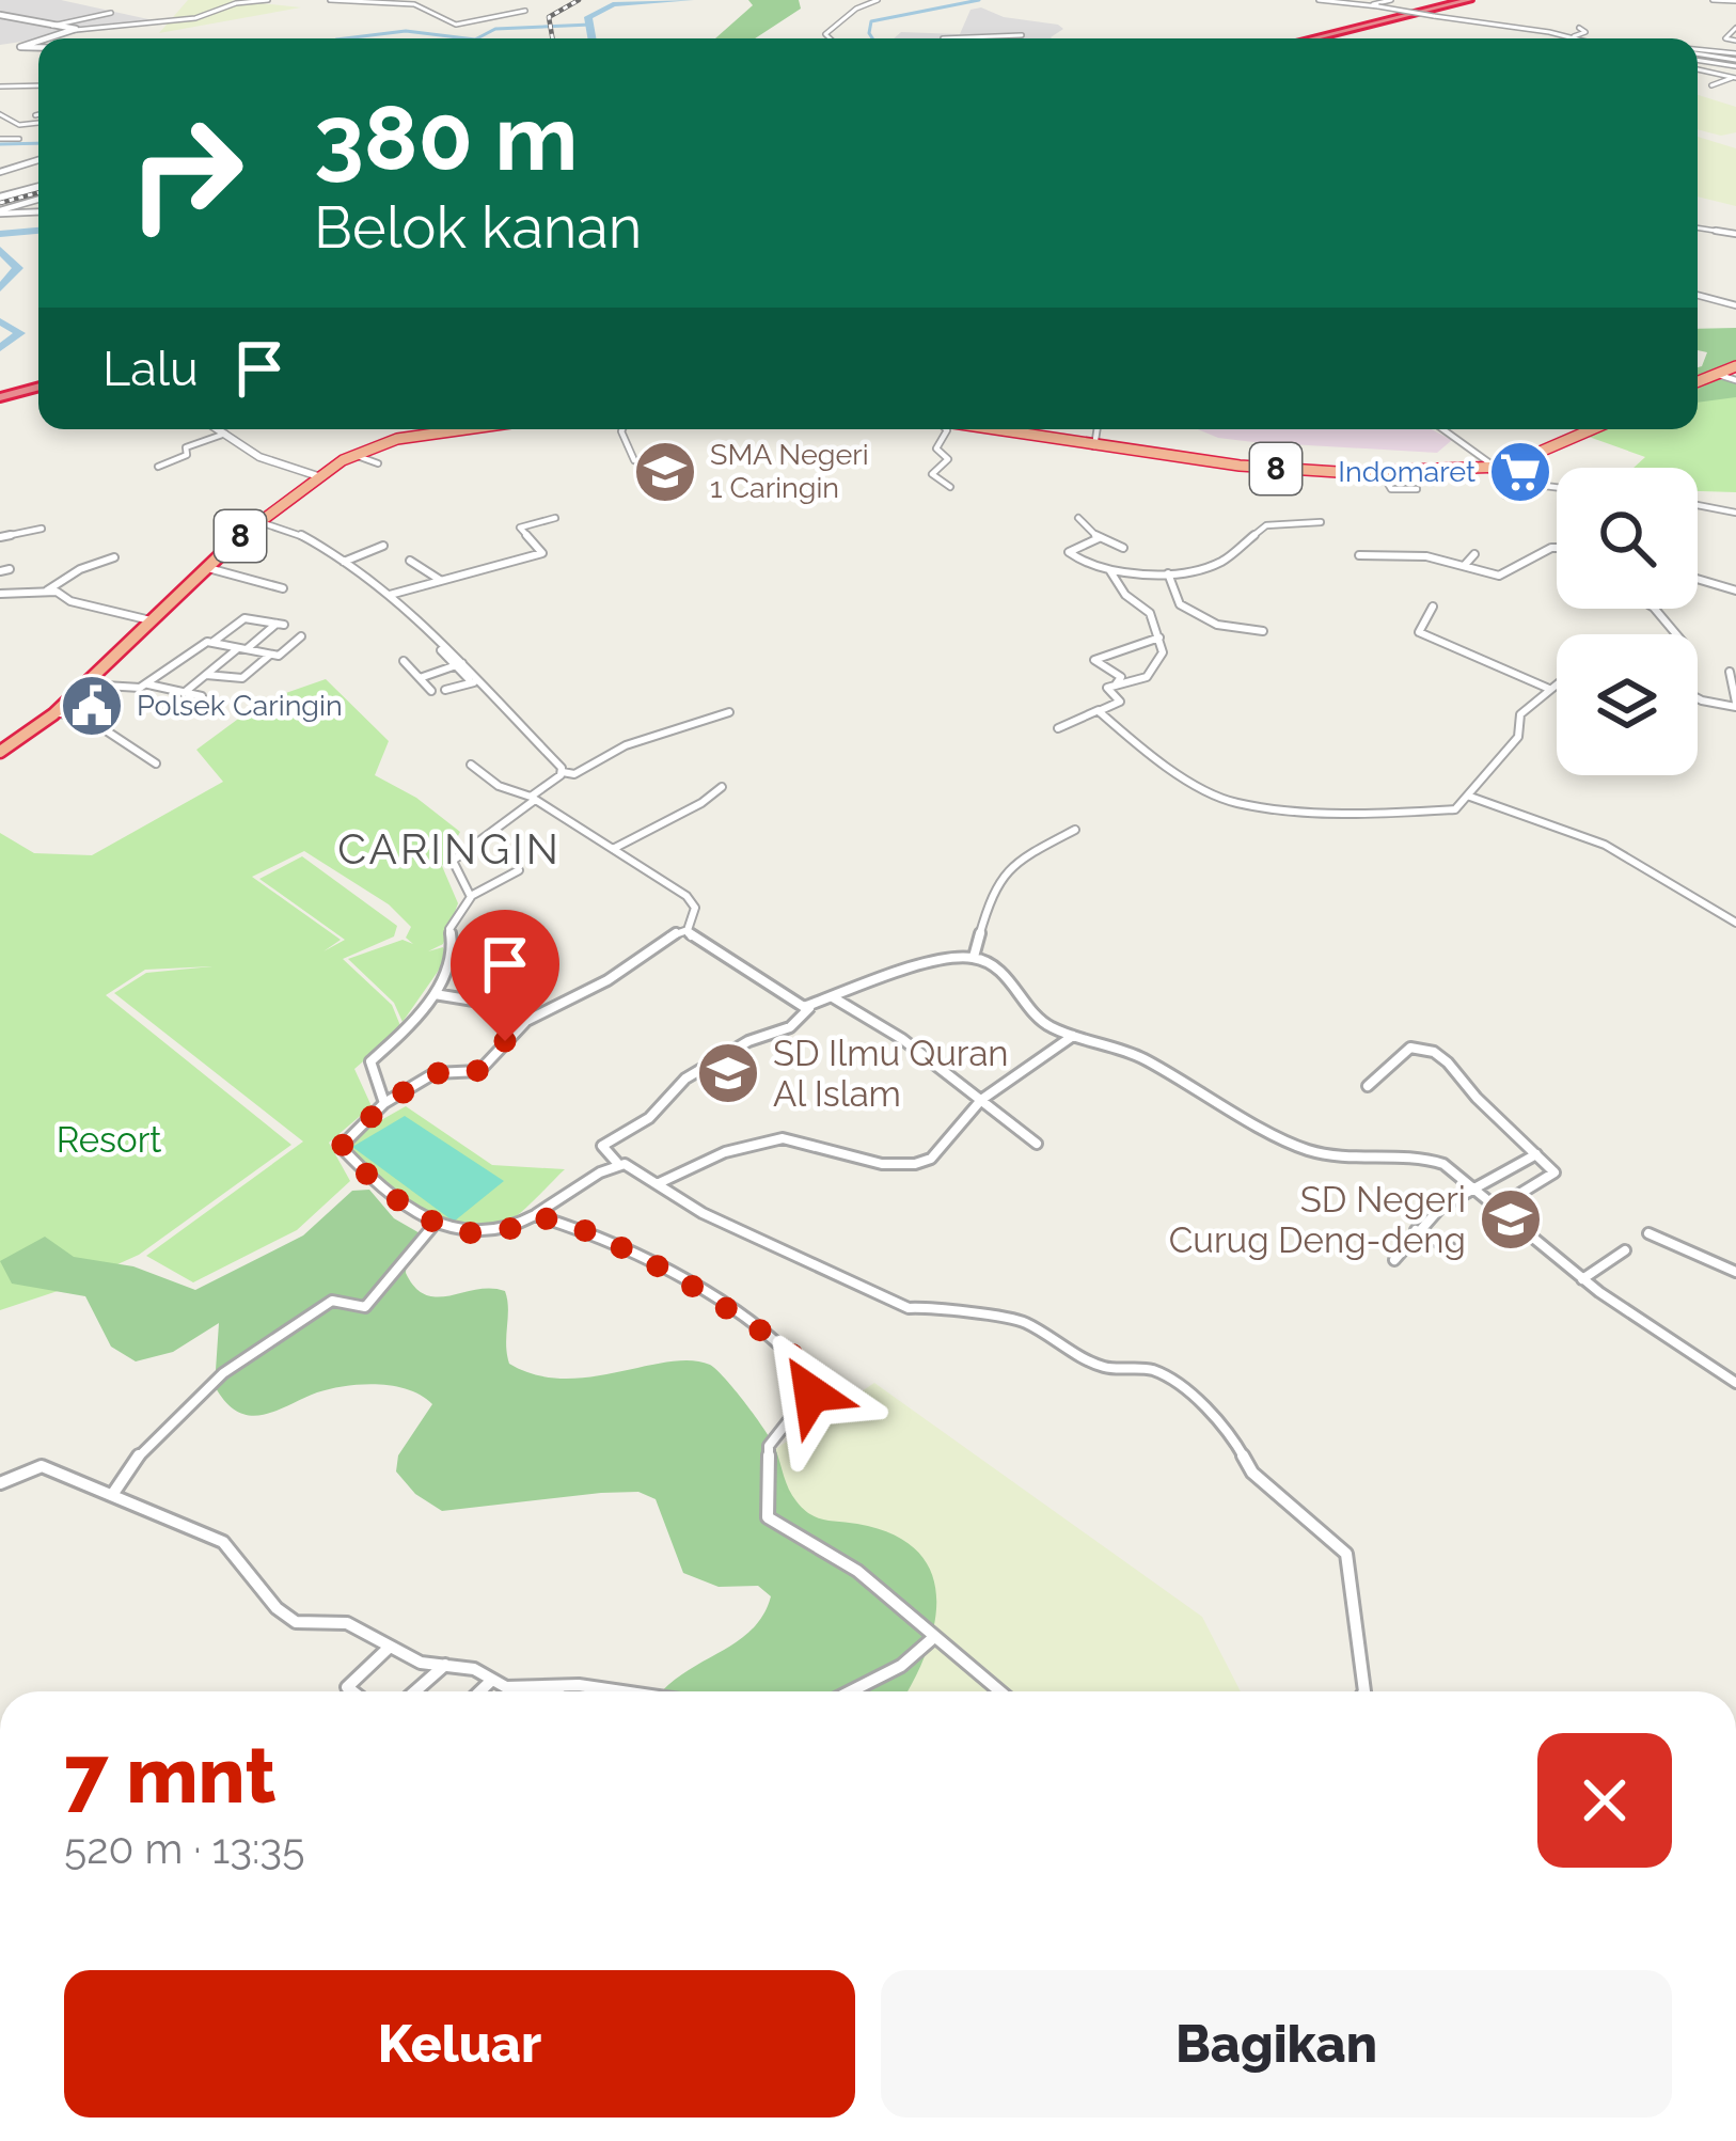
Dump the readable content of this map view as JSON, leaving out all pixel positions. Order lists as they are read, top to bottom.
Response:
{
  "streets": {
    "highway": ["8"]
  },
  "districts": ["CARINGIN"],
  "parks": ["Resort"],
  "places": {
    "school or university": ["SMA Negeri 1 Caringin", "SD Ilmu Quran Al Islam", "SD Negeri Curug Deng-deng"],
    "supermarket": ["Indomaret"],
    "public building": ["Polsek Caringin"]
  },
  "page": {
    "turn": ["380 m", "Belok kanan"],
    "then": "Lalu",
    "heading": ["7 mnt", "520 m · 13:35"],
    "buttons": ["Keluar", "Bagikan"]
  }
}
